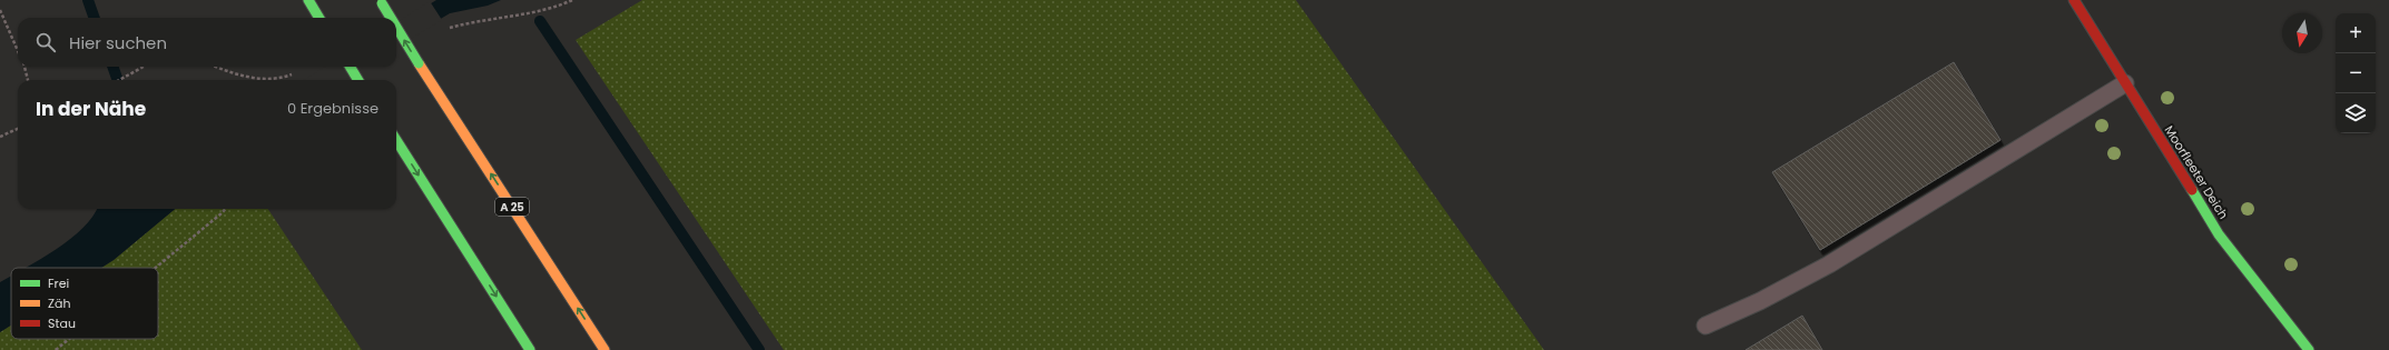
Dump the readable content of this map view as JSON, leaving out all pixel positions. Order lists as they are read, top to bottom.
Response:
{
  "streets": {
    "main road": ["Moorfleeter Deich", "A 25"]
  },
  "legend": ["Frei", "Zäh", "Stau"],
  "north": "bottom",
  "page": {
    "map_buttons": ["+", "−"],
    "search": "Hier suchen",
    "heading": ["In der Nähe", "0 Ergebnisse"]
  }
}
